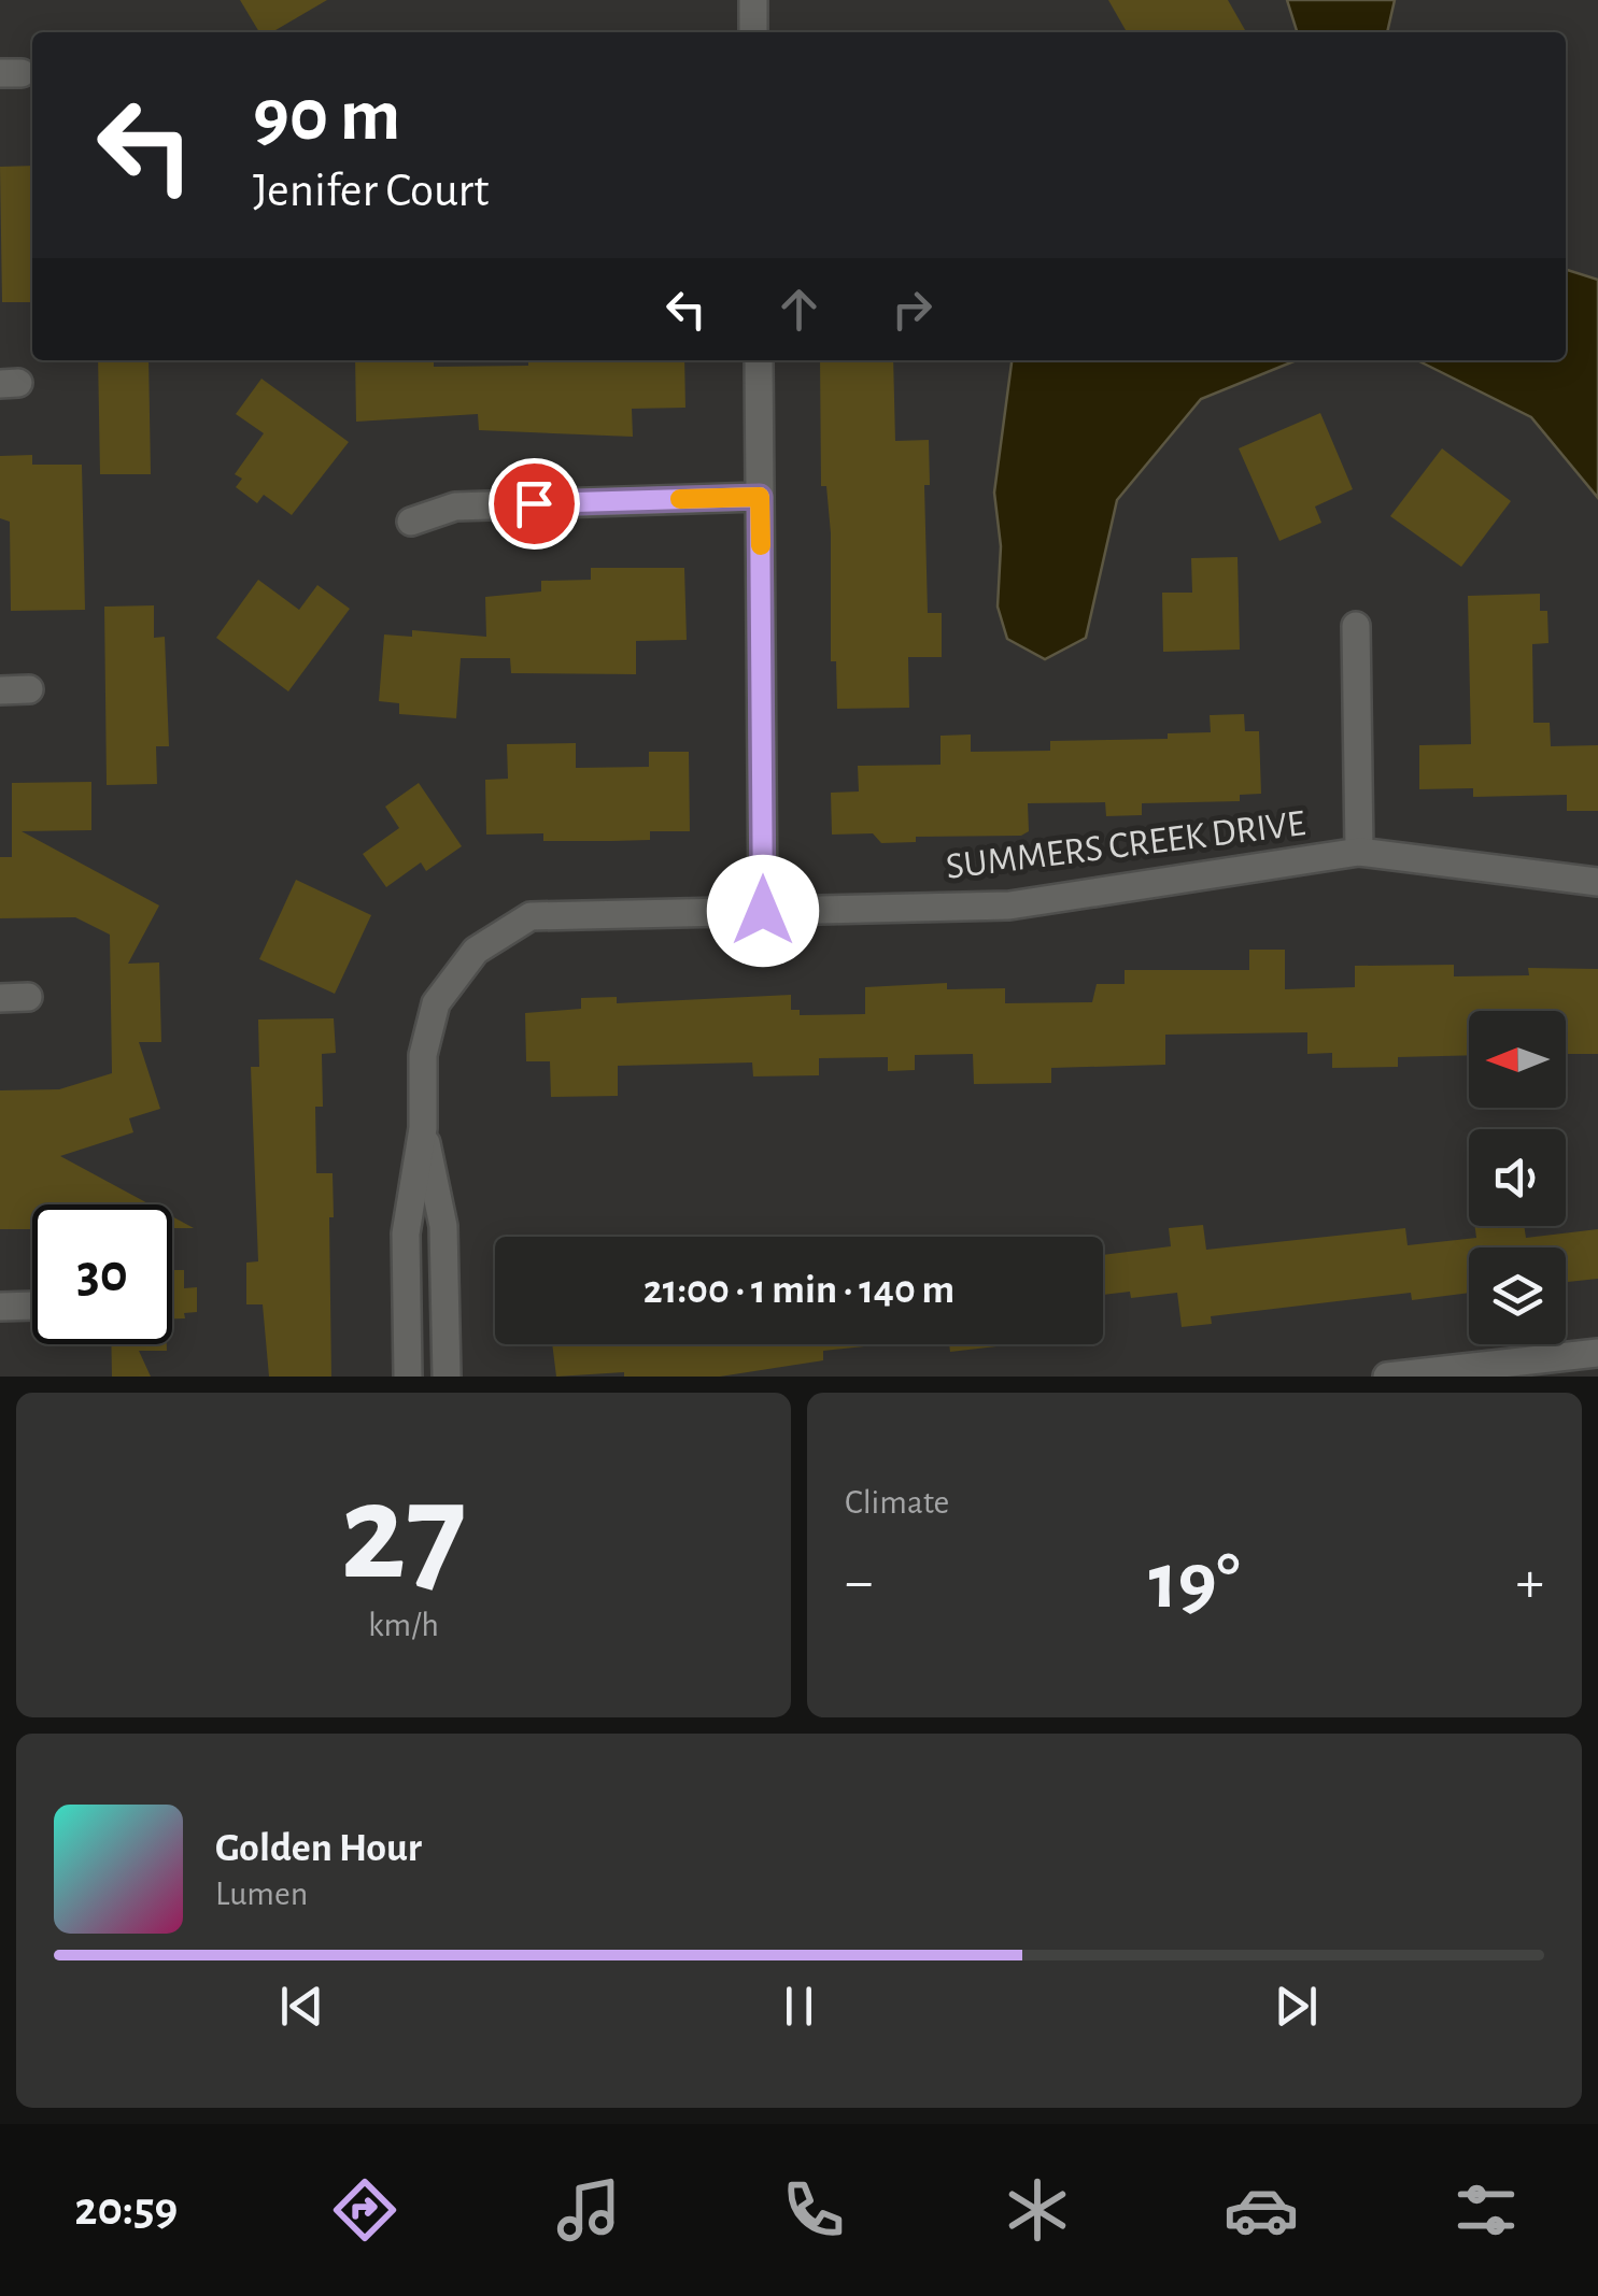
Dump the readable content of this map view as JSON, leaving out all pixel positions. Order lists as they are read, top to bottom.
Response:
{
  "streets": {
    "street": ["SUMMERS CREEK DRIVE"]
  },
  "north": "left",
  "page": {
    "turn": ["90 m", "Jenifer Court"],
    "limit": "30",
    "trip": "21:00 · 1 min · 140 m",
    "tile": [
      ["27", "km/h"],
      "Climate"
    ],
    "heat": ["−", "19°", "+"],
    "song": ["Golden Hour", "Lumen"],
    "tabs": "20:59"
  }
}
